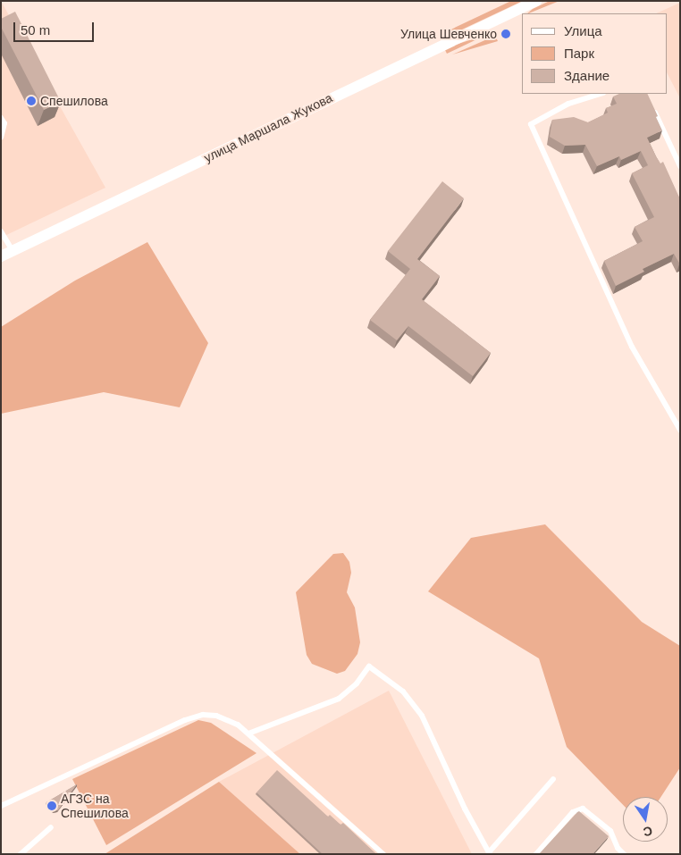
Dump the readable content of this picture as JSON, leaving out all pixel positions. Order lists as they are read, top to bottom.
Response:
{
  "streets": {
    "street": ["улица Маршала Жукова"]
  },
  "places": ["Улица Шевченко", "Спешилова", "АГЗС на Спешилова"],
  "legend": ["Улица", "Парк", "Здание"],
  "scale_bar": "50 m",
  "north": "bottom"
}
